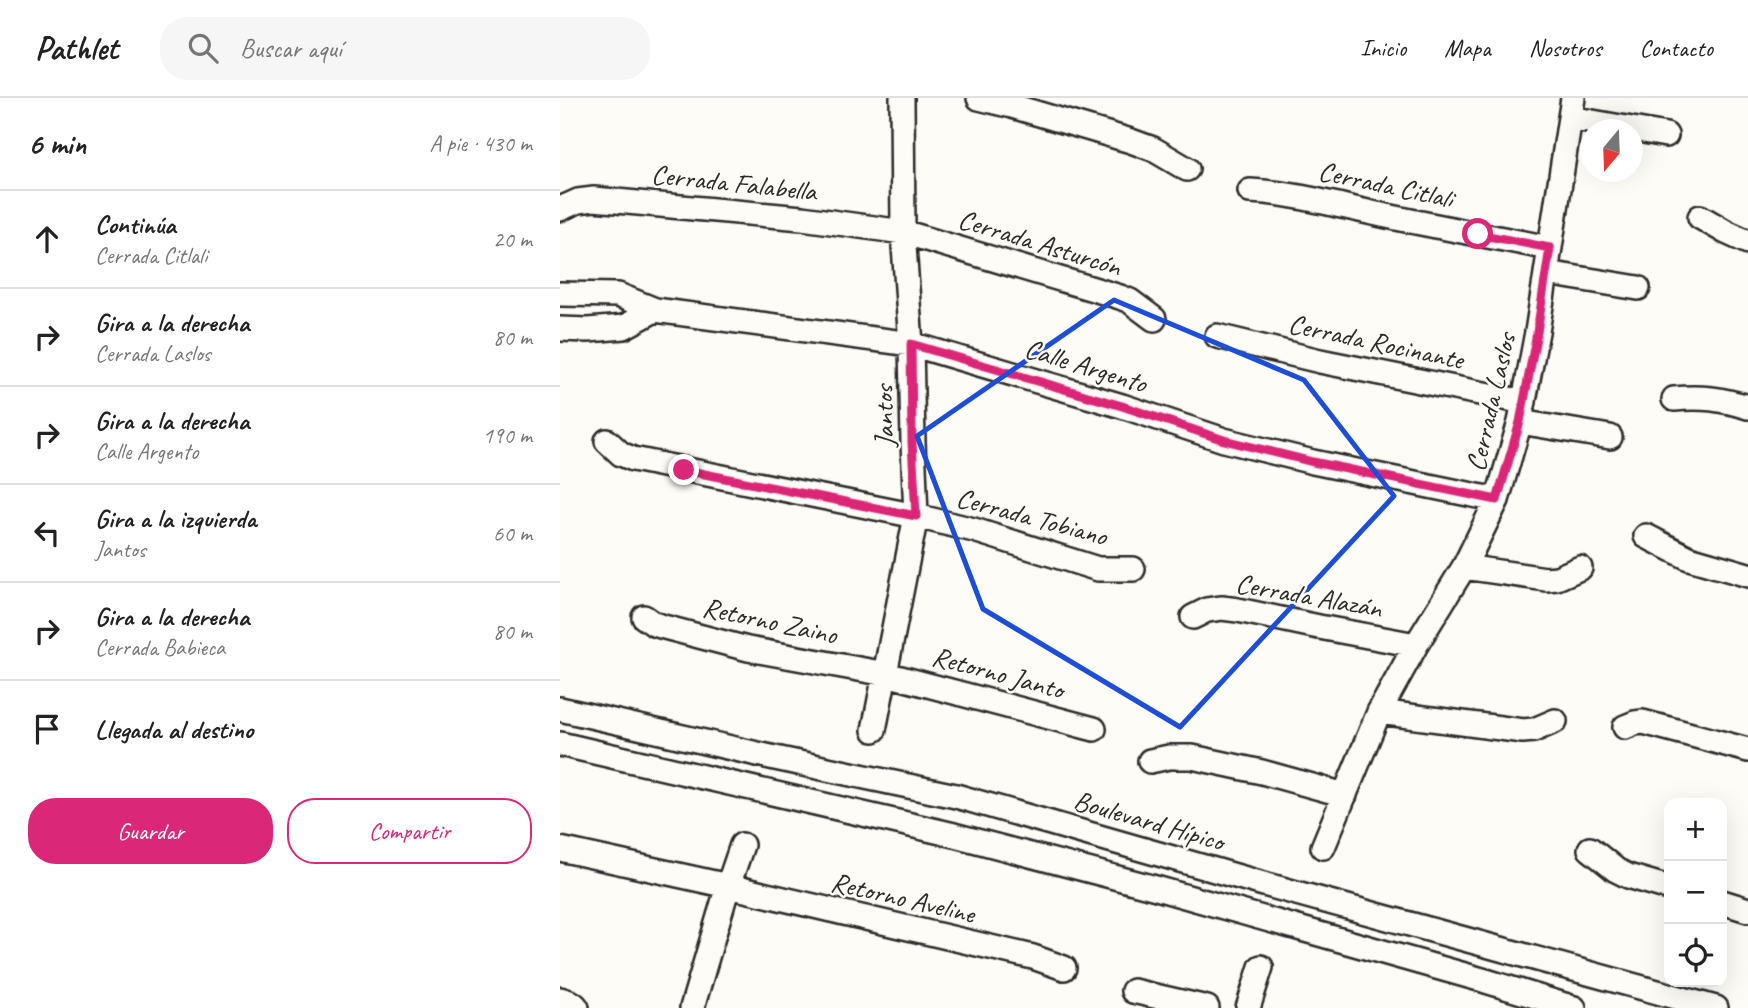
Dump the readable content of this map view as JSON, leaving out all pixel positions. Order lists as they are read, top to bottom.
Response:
{
  "streets": {
    "street": [
      "Cerrada Falabella",
      "Cerrada Citlali",
      "Cerrada Asturcón",
      "Cerrada Rocinante",
      "Calle Argento",
      "Cerrada Laslos",
      "Jantos",
      "Cerrada Tobiano",
      "Cerrada Alazán",
      "Retorno Zaino",
      "Retorno Janto",
      "Boulevard Hípico",
      "Retorno Aveline"
    ]
  },
  "crossings": [
    ["Cerrada Falabella", "Cerrada Asturcón"],
    ["Cerrada Falabella", "Jantos"],
    ["Cerrada Citlali", "Cerrada Laslos"],
    ["Cerrada Asturcón", "Jantos"],
    ["Cerrada Rocinante", "Cerrada Laslos"],
    ["Calle Argento", "Cerrada Laslos"],
    ["Calle Argento", "Jantos"],
    ["Cerrada Laslos", "Cerrada Alazán"],
    ["Jantos", "Cerrada Tobiano"],
    ["Jantos", "Retorno Zaino"],
    ["Jantos", "Retorno Janto"],
    ["Retorno Zaino", "Retorno Janto"]
  ],
  "north": "bottom",
  "page": {
    "header": "Pathlet",
    "search": "Buscar aquí",
    "nav": [
      "Inicio",
      "Mapa",
      "Nosotros",
      "Contacto"
    ],
    "heading": ["6 min", "A pie · 430 m"],
    "list": [
      ["Continúa", "Cerrada Citlali", "20 m"],
      ["Gira a la derecha", "Cerrada Laslos", "80 m"],
      ["Gira a la derecha", "Calle Argento", "190 m"],
      ["Gira a la izquierda", "Jantos", "60 m"],
      ["Gira a la derecha", "Cerrada Babieca", "80 m"],
      "Llegada al destino"
    ],
    "buttons": ["Guardar", "Compartir"],
    "map_buttons": ["+", "−"]
  }
}
